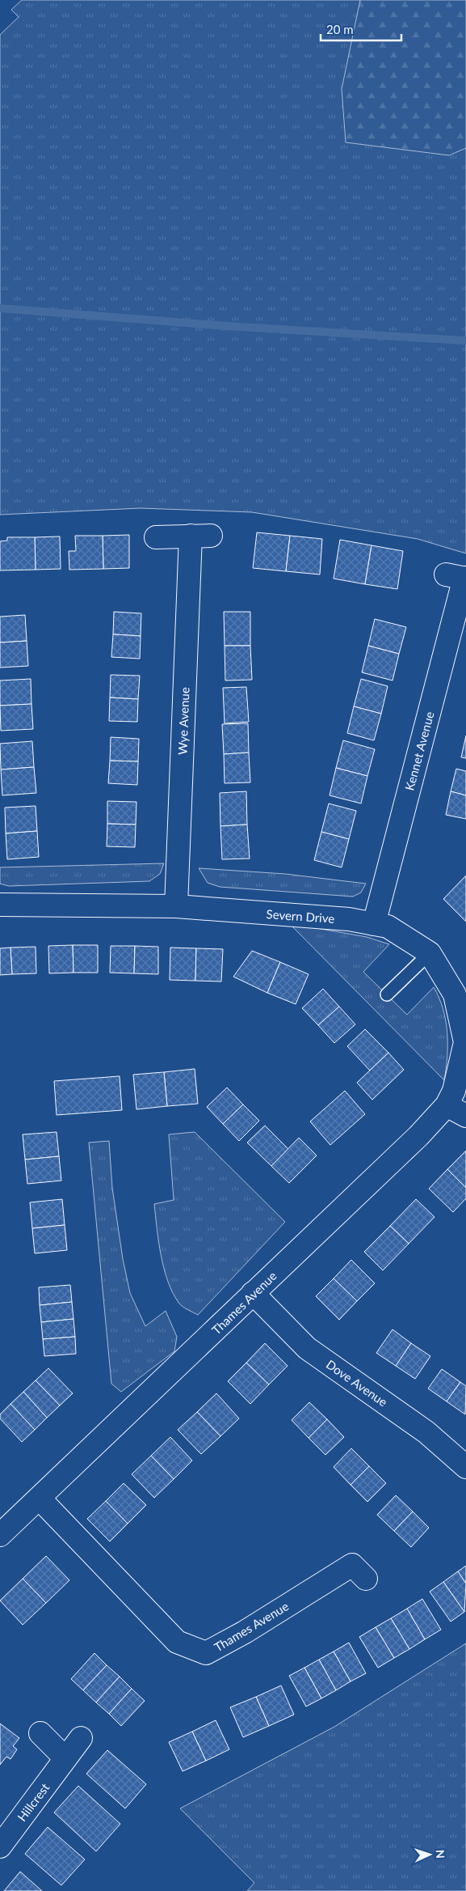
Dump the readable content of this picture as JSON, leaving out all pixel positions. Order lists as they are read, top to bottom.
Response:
{
  "streets": {
    "street": [
      "Wye Avenue",
      "Kennet Avenue",
      "Severn Drive",
      "Thames Avenue",
      "Dove Avenue",
      "Hillcrest"
    ]
  },
  "crossings": [
    ["Wye Avenue", "Severn Drive"],
    ["Kennet Avenue", "Severn Drive"],
    ["Severn Drive", "Thames Avenue"],
    ["Thames Avenue", "Dove Avenue"]
  ],
  "scale_bar": "20 m",
  "north": "right"
}
